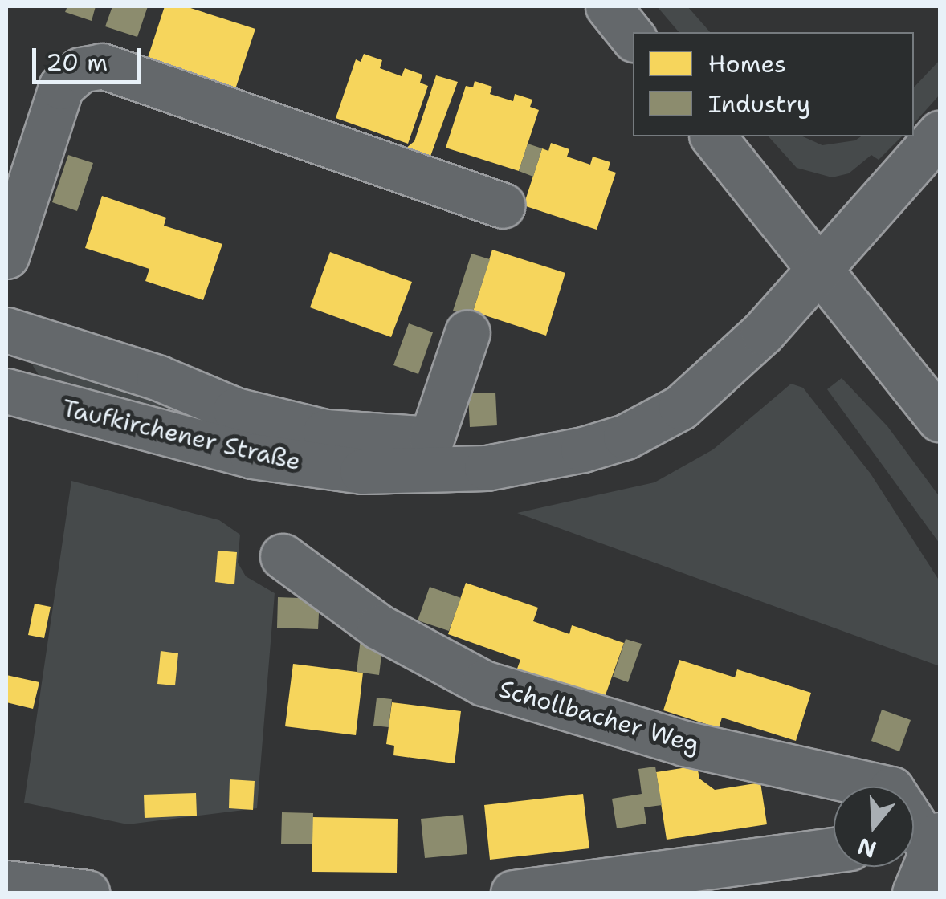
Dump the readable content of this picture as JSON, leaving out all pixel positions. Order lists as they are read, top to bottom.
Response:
{
  "streets": {
    "main road": ["Taufkirchener Straße", "Schollbacher Weg"]
  },
  "legend": ["Homes", "Industry"],
  "scale_bar": "20 m",
  "north": "bottom"
}
